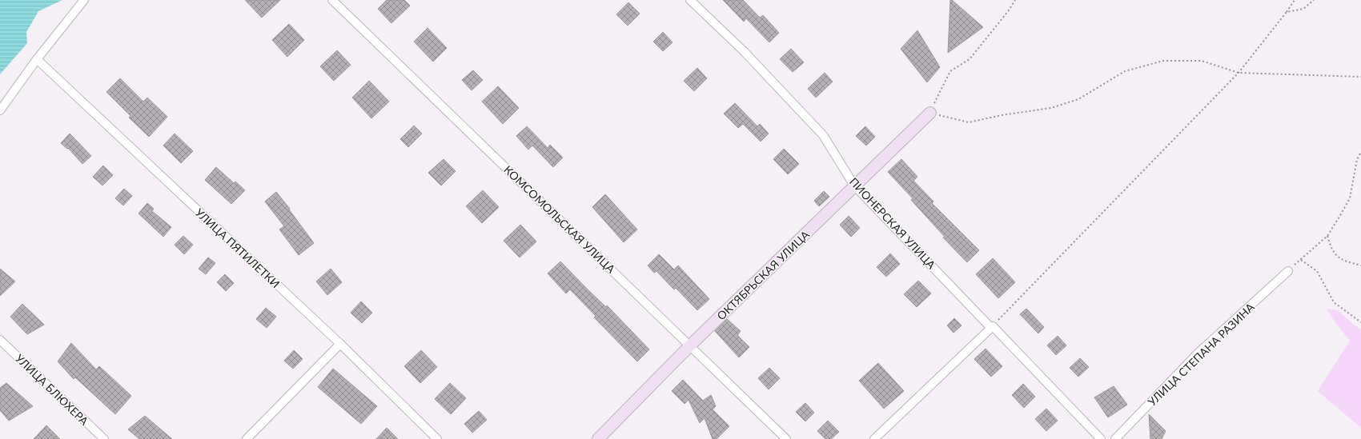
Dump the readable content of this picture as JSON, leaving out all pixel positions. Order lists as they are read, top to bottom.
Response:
{
  "streets": {
    "street": [
      "КОМСОМОЛЬСКАЯ УЛИЦА",
      "ПИОНЕРСКАЯ УЛИЦА",
      "УЛИЦА ПЯТИЛЕТКИ",
      "ОКТЯБРЬСКАЯ УЛИЦА",
      "УЛИЦА СТЕПАНА РАЗИНА",
      "УЛИЦА БЛЮХЕРА"
    ]
  },
  "crossings": [
    ["КОМСОМОЛЬСКАЯ УЛИЦА", "ОКТЯБРЬСКАЯ УЛИЦА"],
    ["ПИОНЕРСКАЯ УЛИЦА", "ОКТЯБРЬСКАЯ УЛИЦА"]
  ]
}
